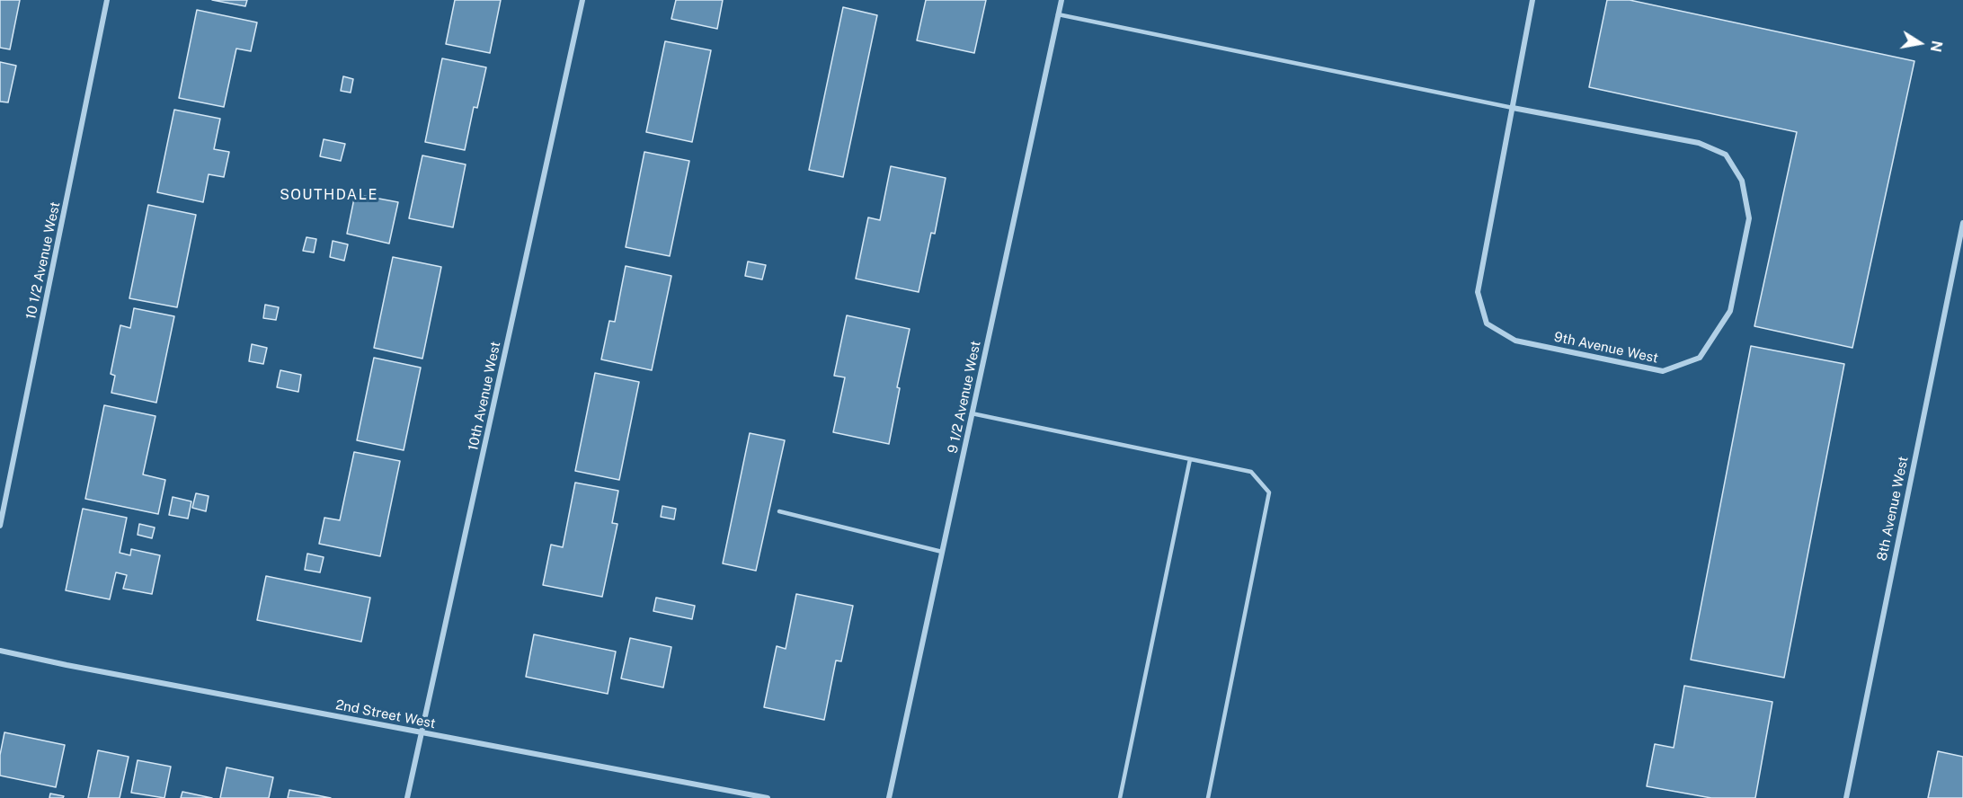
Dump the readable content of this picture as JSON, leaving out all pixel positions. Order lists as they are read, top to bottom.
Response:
{
  "streets": {
    "street": [
      "10 1/2 Avenue West",
      "9th Avenue West",
      "10th Avenue West",
      "9 1/2 Avenue West",
      "8th Avenue West",
      "2nd Street West"
    ]
  },
  "crossings": [
    ["10th Avenue West", "2nd Street West"]
  ],
  "districts": ["SOUTHDALE"],
  "north": "right"
}
